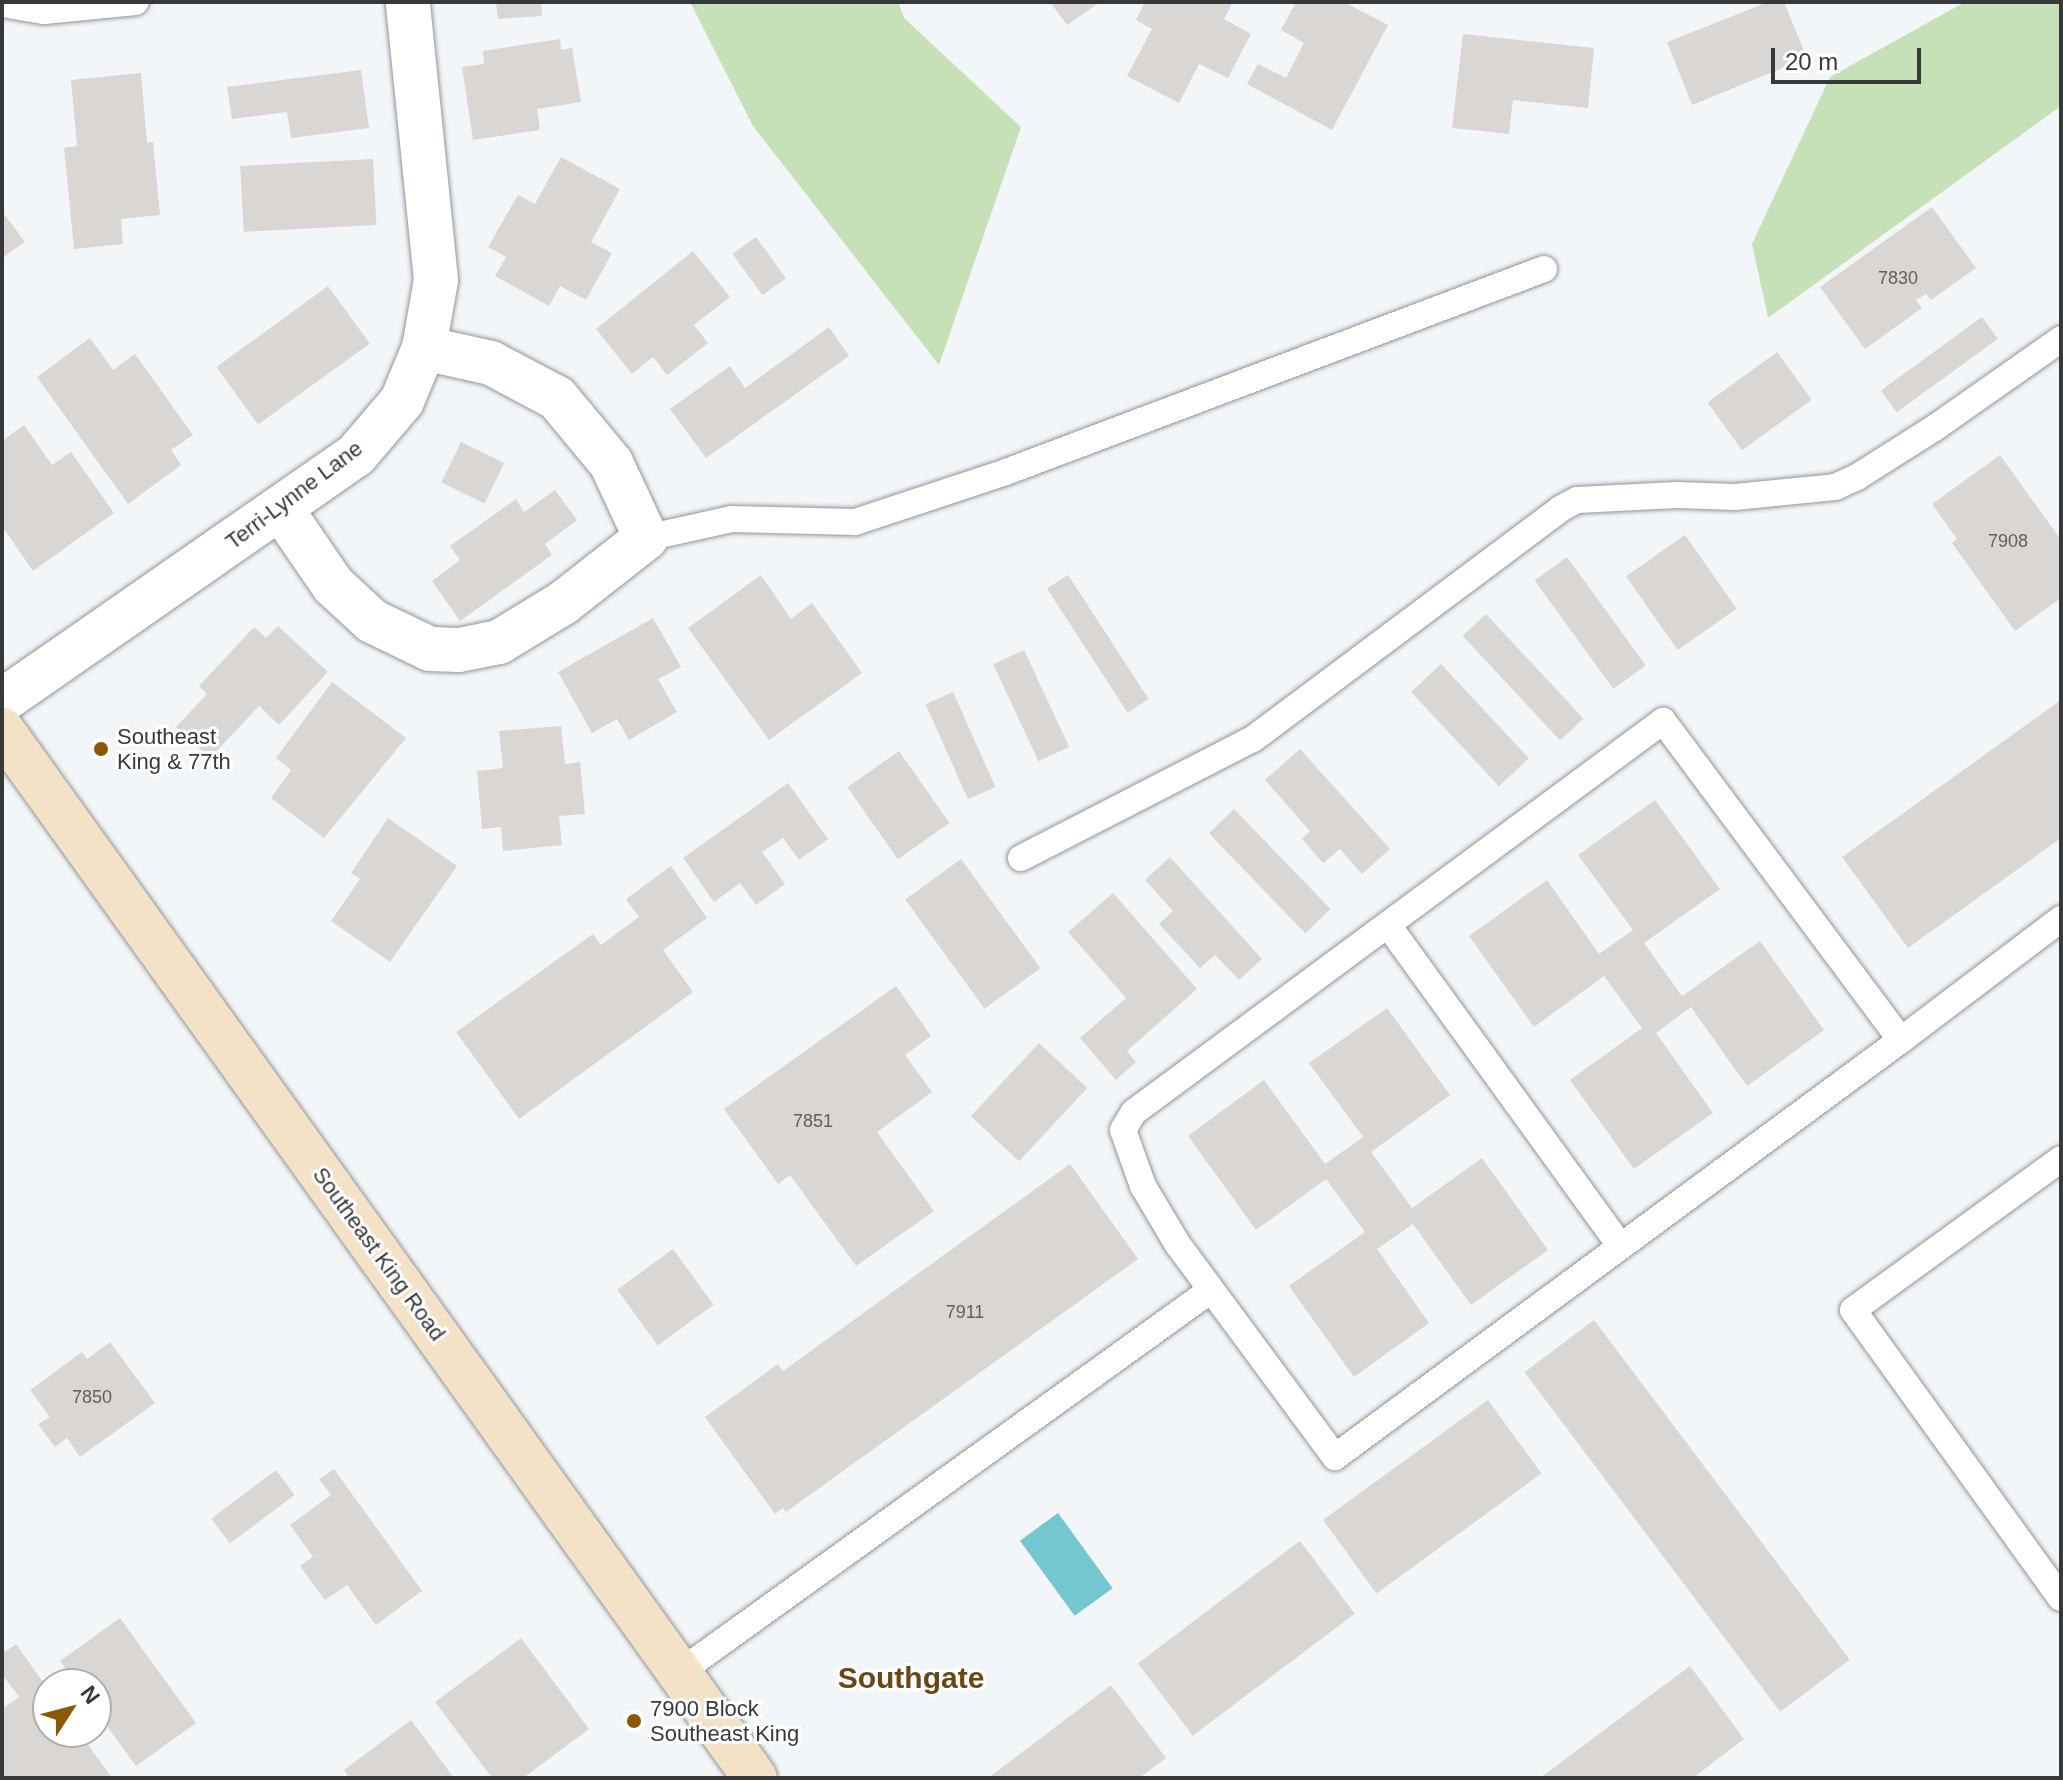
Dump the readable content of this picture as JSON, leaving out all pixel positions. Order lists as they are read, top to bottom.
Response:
{
  "streets": {
    "main road": ["Southeast King Road"],
    "street": ["Terri-Lynne Lane"]
  },
  "districts": ["Southgate"],
  "places": ["Southeast King & 77th", "7900 Block Southeast King"],
  "house_numbers": [
    "7830",
    "7908",
    "7851",
    "7911",
    "7850"
  ],
  "scale_bar": "20 m",
  "north": "top right"
}
